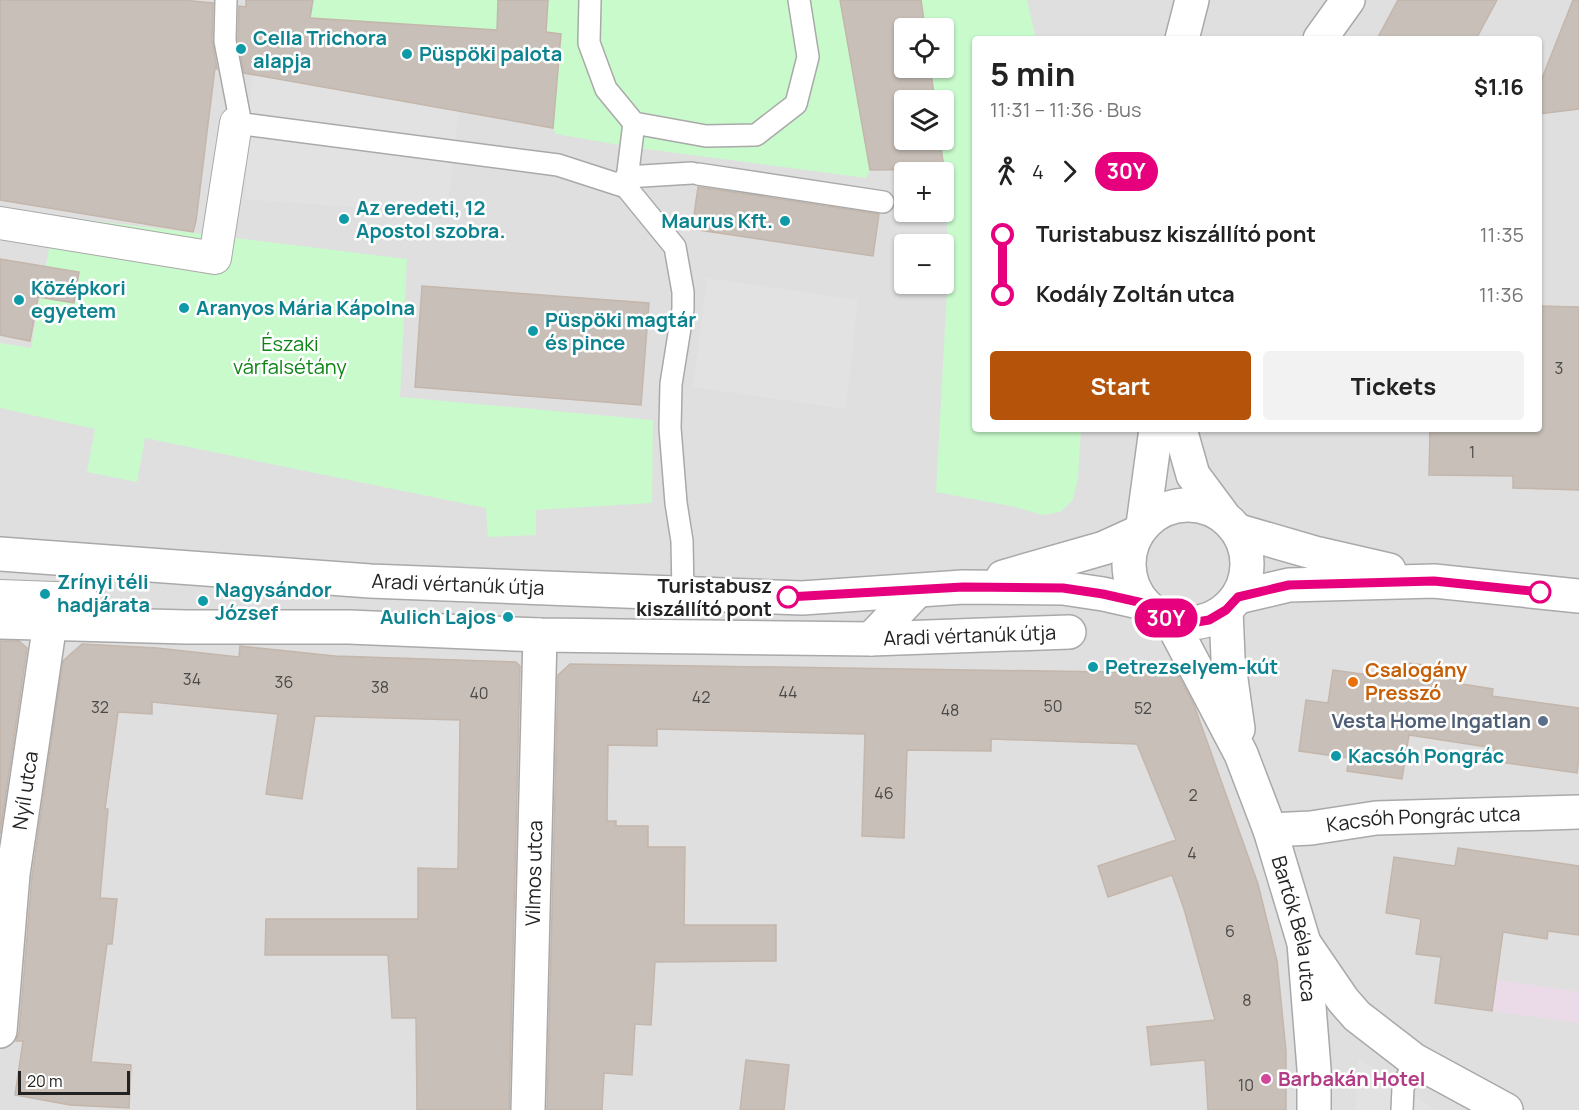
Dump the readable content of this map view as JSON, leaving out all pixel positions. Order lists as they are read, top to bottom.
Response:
{
  "streets": {
    "street": [
      "Aradi vértanúk útja",
      "Nyíl utca",
      "Kacsóh Pongrác utca",
      "Vilmos utca",
      "Bartók Béla utca"
    ]
  },
  "crossings": [
    ["Aradi vértanúk útja", "Nyíl utca"],
    ["Aradi vértanúk útja", "Vilmos utca"],
    ["Aradi vértanúk útja", "Bartók Béla utca"],
    ["Kacsóh Pongrác utca", "Bartók Béla utca"]
  ],
  "parks": ["Északi várfalsétány"],
  "places": [
    "Cella Trichora alapja",
    "Püspöki palota",
    "Az eredeti, 12 Apostol szobra.",
    "Maurus Kft.",
    "Középkori egyetem",
    "Aranyos Mária Kápolna",
    "Püspöki magtár és pince",
    "Zrínyi téli hadjárata",
    "Turistabusz kiszállító pont",
    "Nagysándor József",
    "Aulich Lajos",
    "Petrezselyem-kút",
    "Csalogány Presszó",
    "Vesta Home Ingatlan",
    "Kacsóh Pongrác",
    "Barbakán Hotel"
  ],
  "lines": ["bus line 30Y"],
  "house_numbers": [
    "3",
    "1",
    "34",
    "36",
    "38",
    "44",
    "40",
    "42",
    "50",
    "32",
    "52",
    "48",
    "46",
    "2",
    "4",
    "6",
    "8",
    "10"
  ],
  "scale_bar": "20 m",
  "page": {
    "on_map": "30Y",
    "map_buttons": ["+", "−"],
    "heading": ["5 min", "11:31 – 11:36 · Bus", "$1.16"],
    "legs": ["4", "30Y"],
    "list": [
      {
        "name": "Turistabusz kiszállító pont",
        "value": "11:35"
      },
      {
        "name": "Kodály Zoltán utca",
        "value": "11:36"
      }
    ],
    "buttons": ["Start", "Tickets"],
    "scale": "20 m"
  }
}
